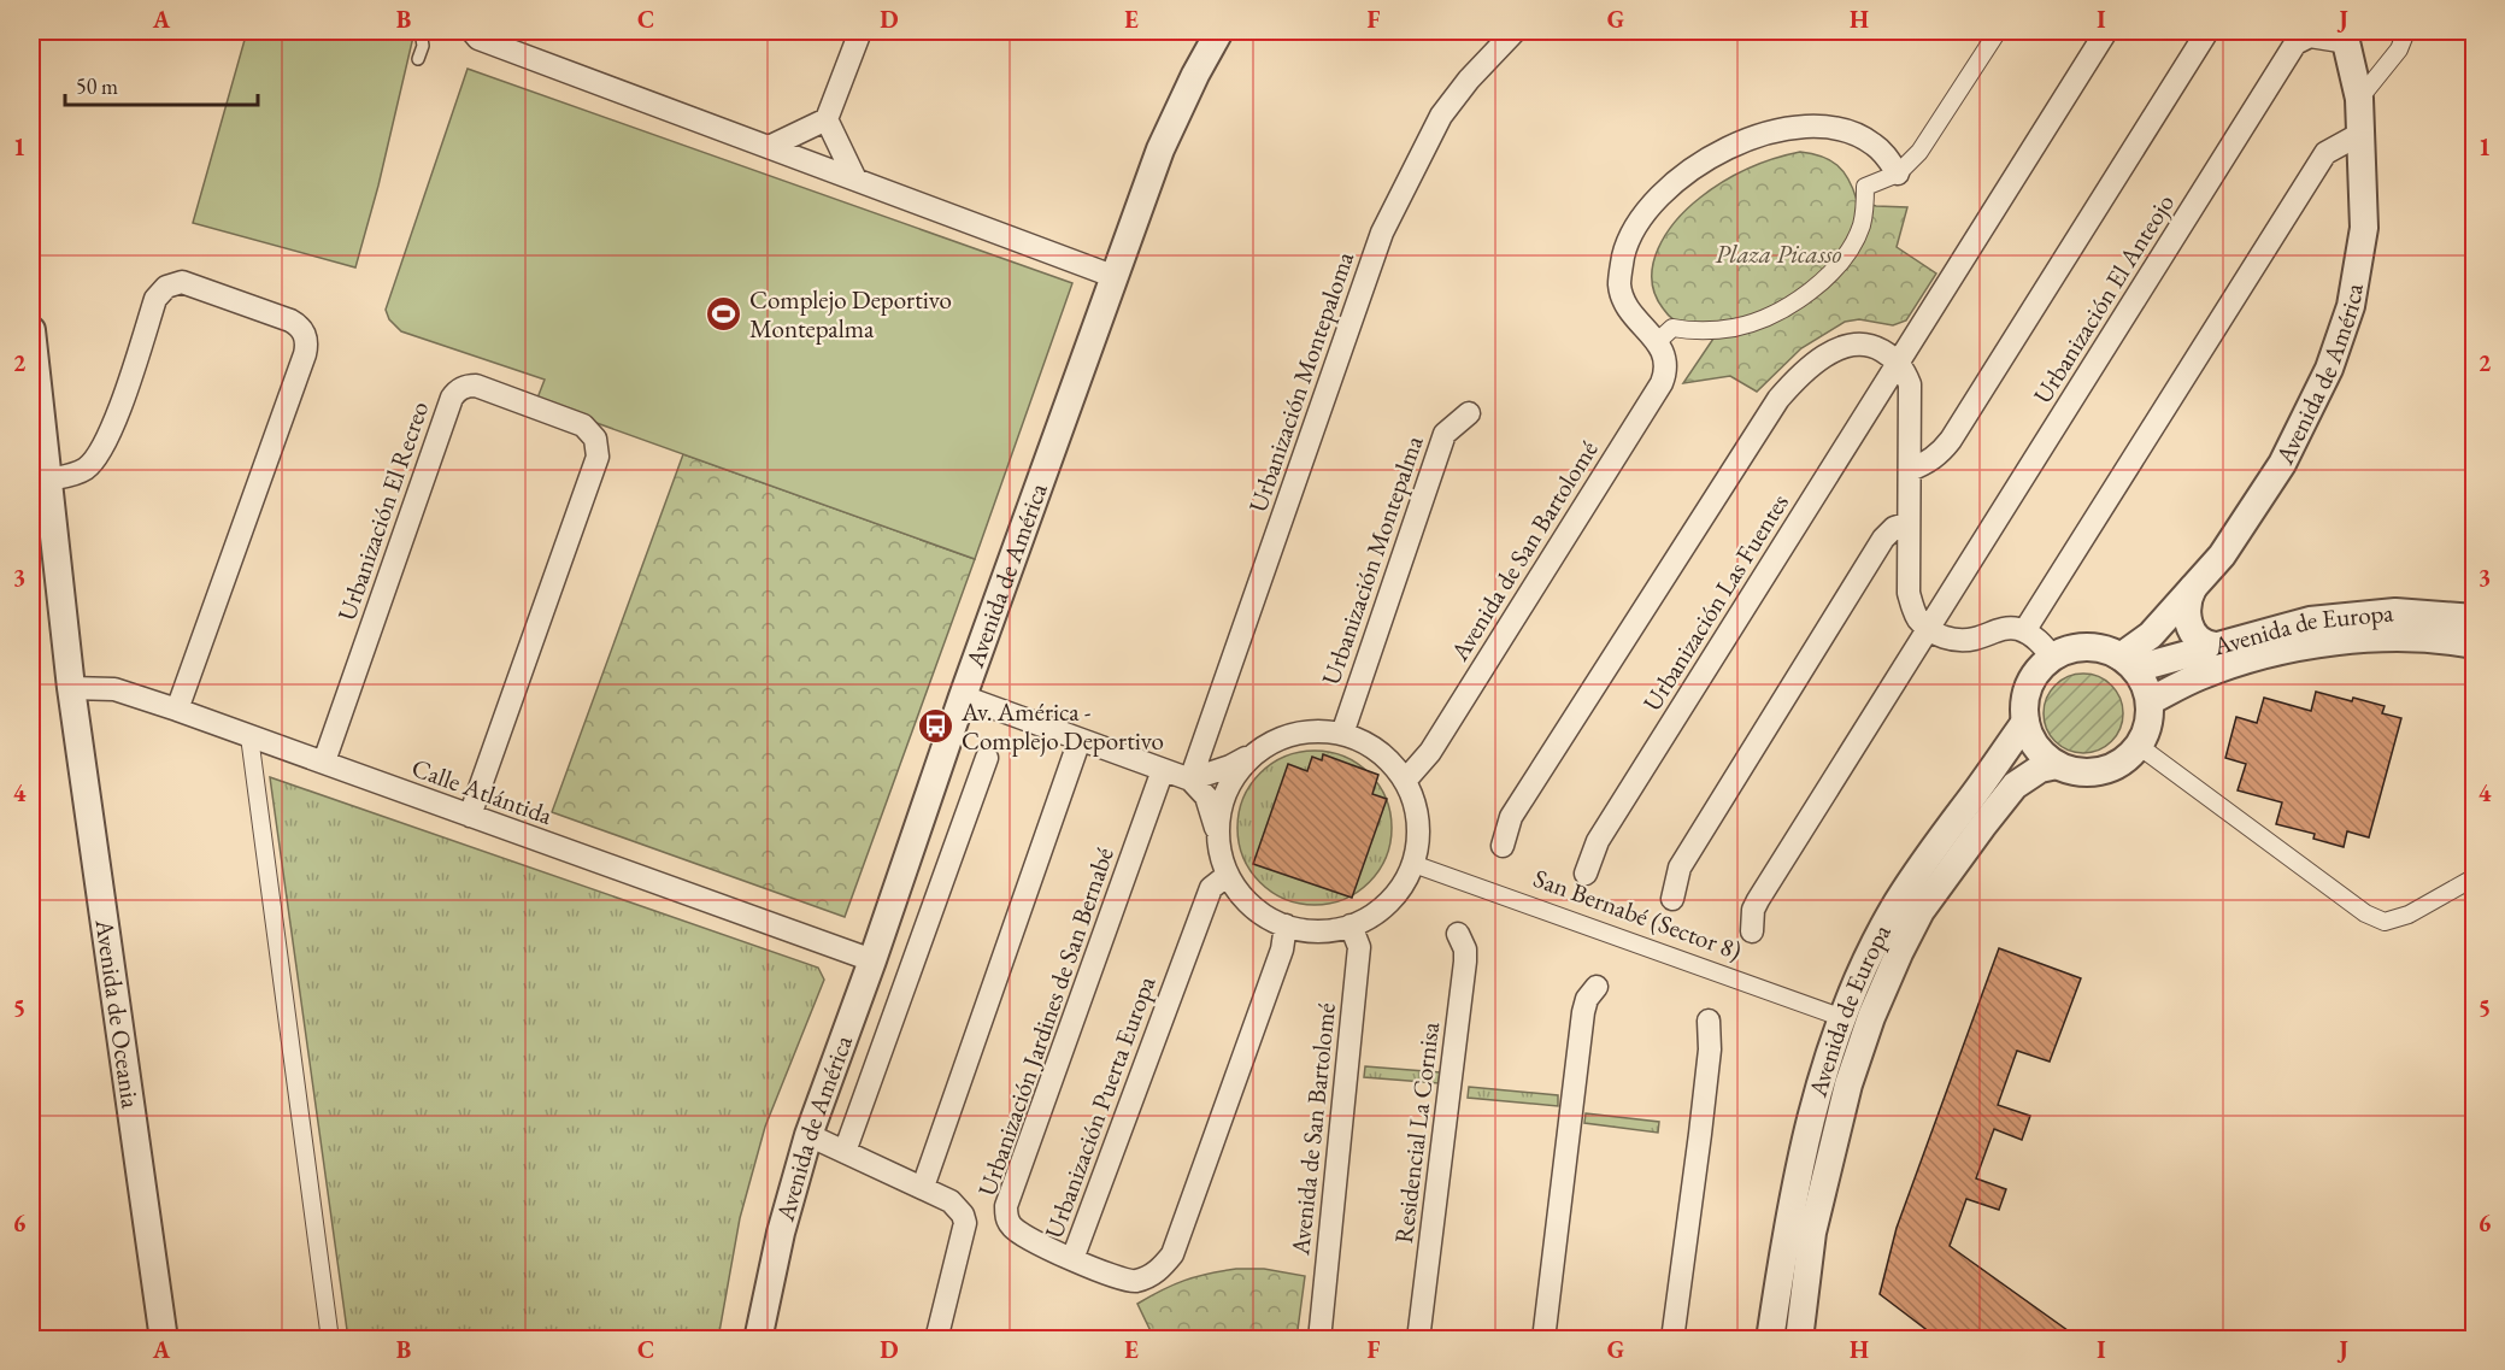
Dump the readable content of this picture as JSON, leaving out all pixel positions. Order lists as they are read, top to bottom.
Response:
{
  "streets": {
    "street": [
      "Urbanización El Anteojo",
      "Avenida de América",
      "Urbanización Montepaloma",
      "Urbanización El Recreo",
      "Avenida de San Bartolomé",
      "Urbanización Montepalma",
      "Urbanización Las Fuentes",
      "Avenida de Europa",
      "Calle Atlántida",
      "San Bernabé (Sector 8)",
      "Avenida de Oceania",
      "Urbanización Jardines de San Bernabé",
      "Urbanización Puerta Europa",
      "Residencial La Cornisa"
    ]
  },
  "crossings": [
    ["Urbanización El Anteojo", "Avenida de América"],
    ["Avenida de América", "Avenida de Europa"],
    ["Avenida de América", "Calle Atlántida"],
    ["Urbanización El Recreo", "Calle Atlántida"],
    ["Avenida de San Bartolomé", "Urbanización Montepalma"],
    ["Avenida de San Bartolomé", "San Bernabé (Sector 8)"],
    ["Avenida de San Bartolomé", "Urbanización Puerta Europa"],
    ["Urbanización Montepalma", "San Bernabé (Sector 8)"],
    ["Urbanización Montepalma", "Urbanización Puerta Europa"],
    ["Avenida de Europa", "San Bernabé (Sector 8)"],
    ["Calle Atlántida", "Avenida de Oceania"],
    ["San Bernabé (Sector 8)", "Urbanización Puerta Europa"],
    ["Urbanización Jardines de San Bernabé", "Urbanización Puerta Europa"]
  ],
  "parks": ["Plaza Picasso"],
  "places": {
    "sports": ["Complejo Deportivo Montepalma"],
    "bus stop": ["Av. América - Complejo Deportivo"]
  },
  "scale_bar": "50 m",
  "grid": {
    "columns": [
      "A",
      "B",
      "C",
      "D",
      "E",
      "F",
      "G",
      "H",
      "I",
      "J"
    ],
    "rows": [
      "1",
      "2",
      "3",
      "4",
      "5",
      "6"
    ]
  }
}
